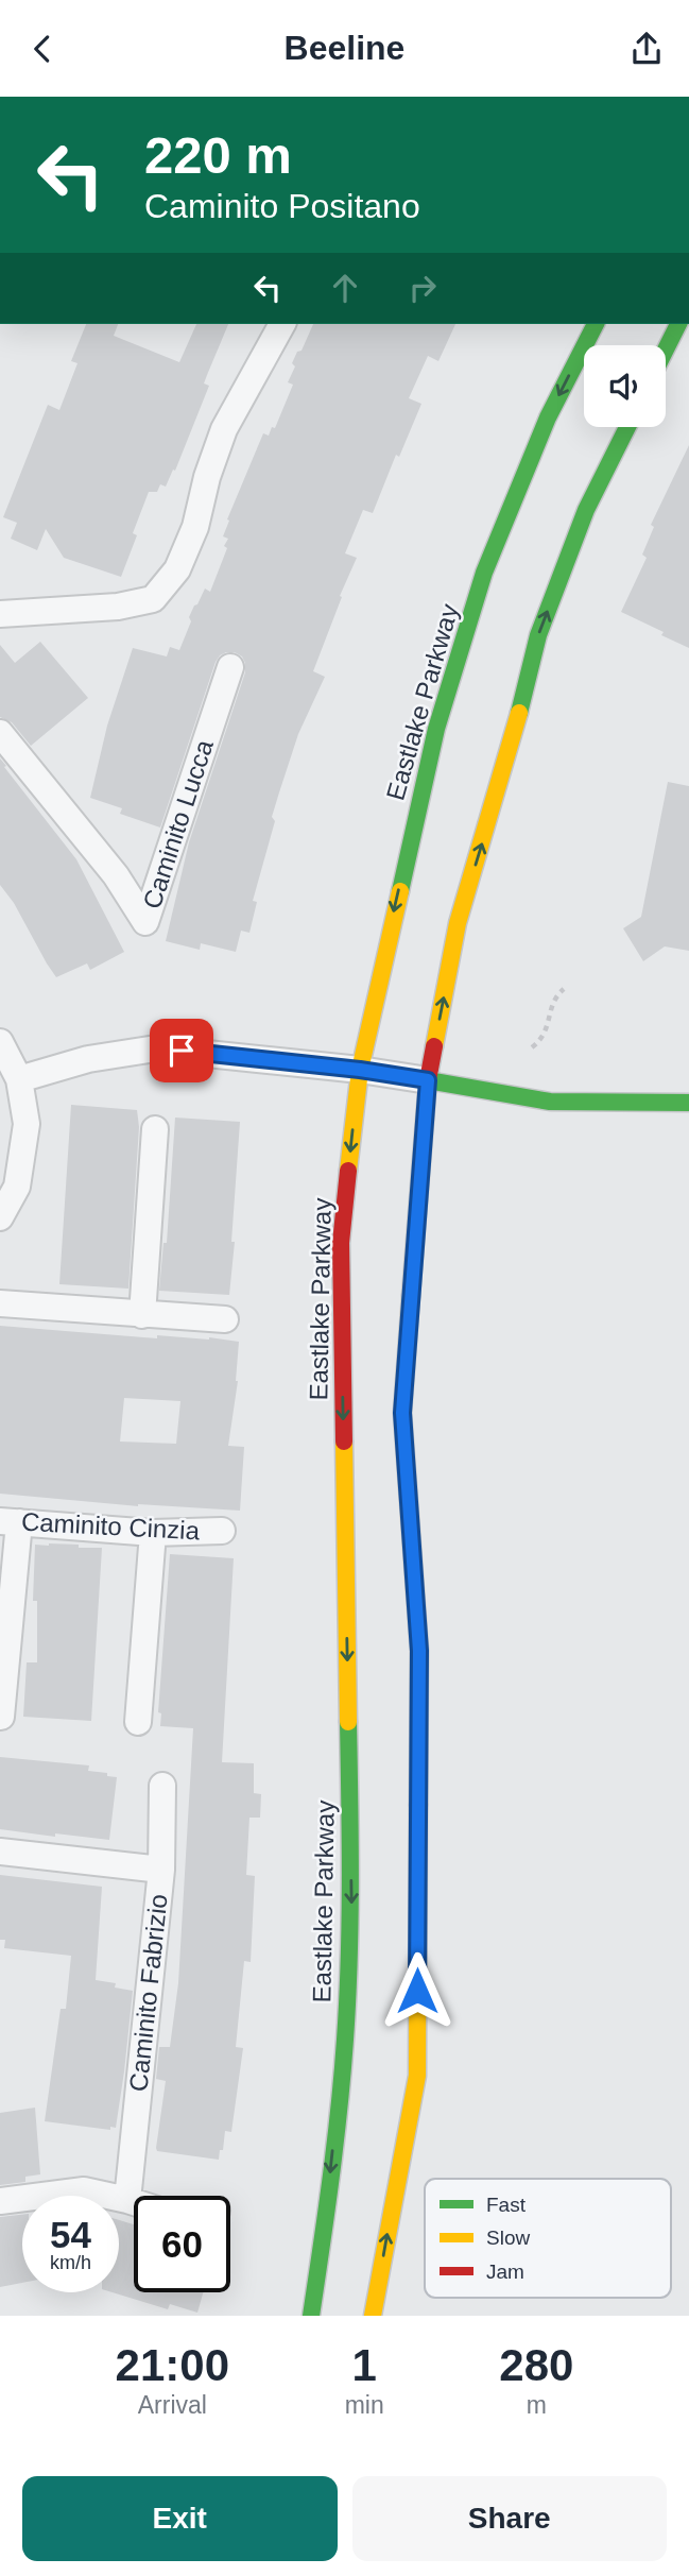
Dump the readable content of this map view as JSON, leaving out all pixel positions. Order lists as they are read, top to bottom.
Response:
{
  "streets": {
    "main road": ["Eastlake Parkway"],
    "street": ["Caminito Lucca", "Caminito Cinzia", "Caminito Fabrizio"]
  },
  "legend": ["Fast", "Slow", "Jam"],
  "page": {
    "header": "Beeline",
    "turn": ["220 m", "Caminito Positano"],
    "speed": "54 km/h",
    "limit": "60",
    "eta": [
      "21:00",
      "Arrival",
      "1",
      "min",
      "280",
      "m"
    ],
    "buttons": ["Exit", "Share"]
  }
}
